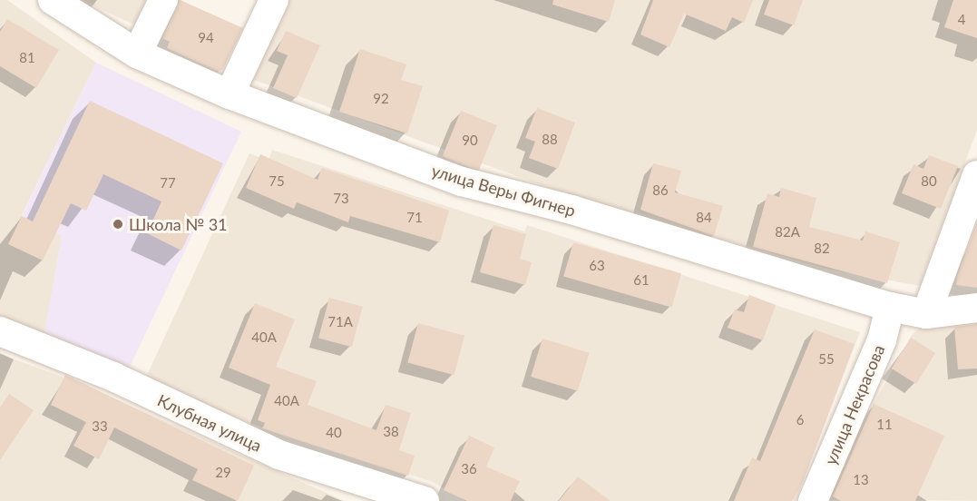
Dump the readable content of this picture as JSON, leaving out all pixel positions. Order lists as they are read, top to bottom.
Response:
{
  "streets": {
    "street": ["улица Веры Фигнер", "улица Некрасова", "Клубная улица"]
  },
  "crossings": [
    ["улица Веры Фигнер", "улица Некрасова"]
  ],
  "places": ["Школа № 31"],
  "house_numbers": [
    "4",
    "94",
    "81",
    "92",
    "88",
    "90",
    "75",
    "80",
    "77",
    "86",
    "73",
    "71",
    "84",
    "82А",
    "82",
    "63",
    "61",
    "71А",
    "40А",
    "55",
    "40А",
    "6",
    "11",
    "33",
    "38",
    "40",
    "36",
    "29",
    "13"
  ]
}
